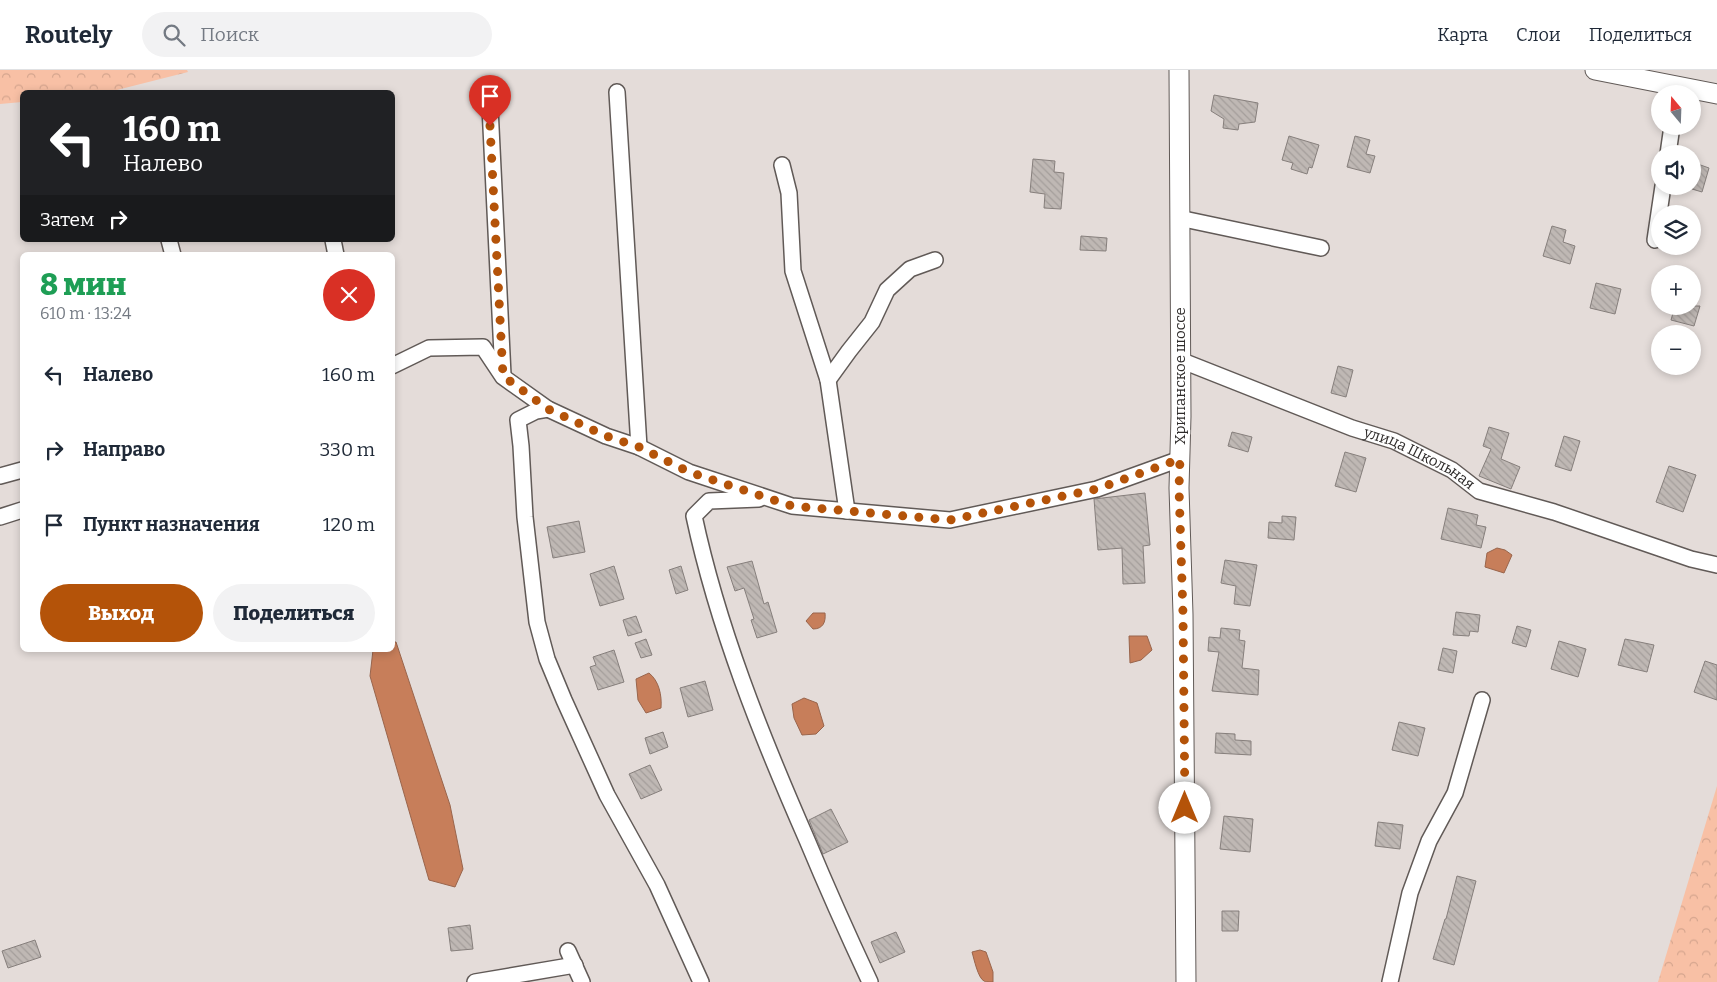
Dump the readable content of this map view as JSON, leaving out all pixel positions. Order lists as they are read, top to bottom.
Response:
{
  "streets": {
    "main road": ["Хрипанское шоссе"],
    "street": ["улица Школьная"]
  },
  "crossings": [
    ["Хрипанское шоссе", "улица Школьная"]
  ],
  "north": "top",
  "page": {
    "header": "Routely",
    "search": "Поиск",
    "nav": ["Карта", "Слои", "Поделиться"],
    "map_buttons": ["+", "−"],
    "turn": ["160 m", "Налево"],
    "then": "Затем",
    "heading": ["8 мин", "610 m · 13:24"],
    "list": [
      {
        "name": "Налево",
        "value": "160 m"
      },
      {
        "name": "Направо",
        "value": "330 m"
      },
      {
        "name": "Пункт назначения",
        "value": "120 m"
      }
    ],
    "buttons": ["Выход", "Поделиться"]
  }
}
